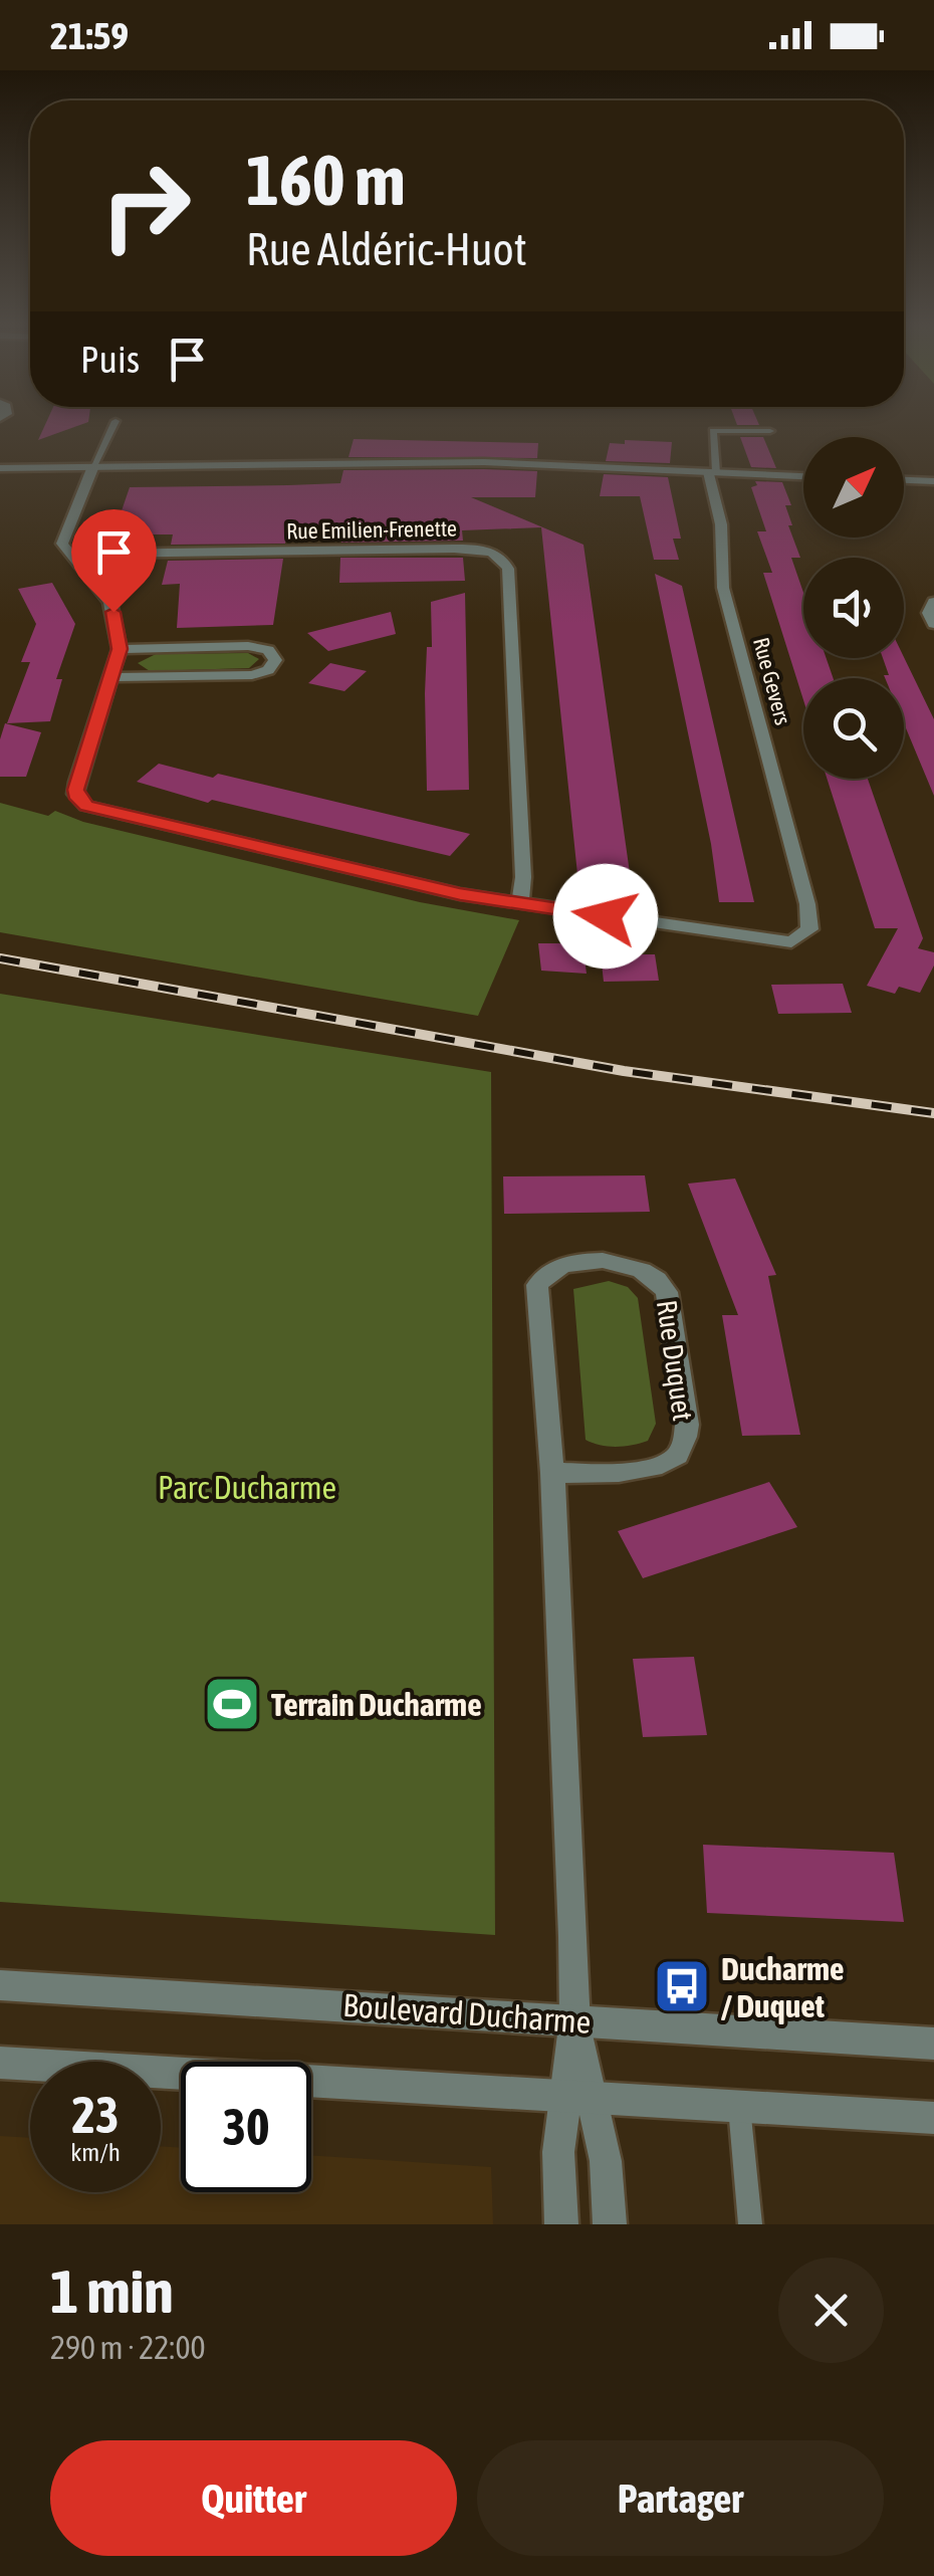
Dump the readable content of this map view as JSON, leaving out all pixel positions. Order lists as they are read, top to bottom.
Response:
{
  "streets": {
    "street": [
      "Rue Emilien-Frenette",
      "Rue Gevers",
      "Rue Duquet",
      "Boulevard Ducharme"
    ]
  },
  "crossings": [
    ["Rue Emilien-Frenette", "Rue Gevers"],
    ["Rue Duquet", "Boulevard Ducharme"]
  ],
  "parks": ["Parc Ducharme"],
  "places": {
    "sports": ["Terrain Ducharme"],
    "bus stop": ["Ducharme / Duquet"]
  },
  "north": "top right",
  "page": {
    "status": "21:59",
    "turn": ["160 m", "Rue Aldéric-Huot"],
    "then": "Puis",
    "speed": "23 km/h",
    "limit": "30",
    "heading": ["1 min", "290 m · 22:00"],
    "buttons": ["Quitter", "Partager"]
  }
}
